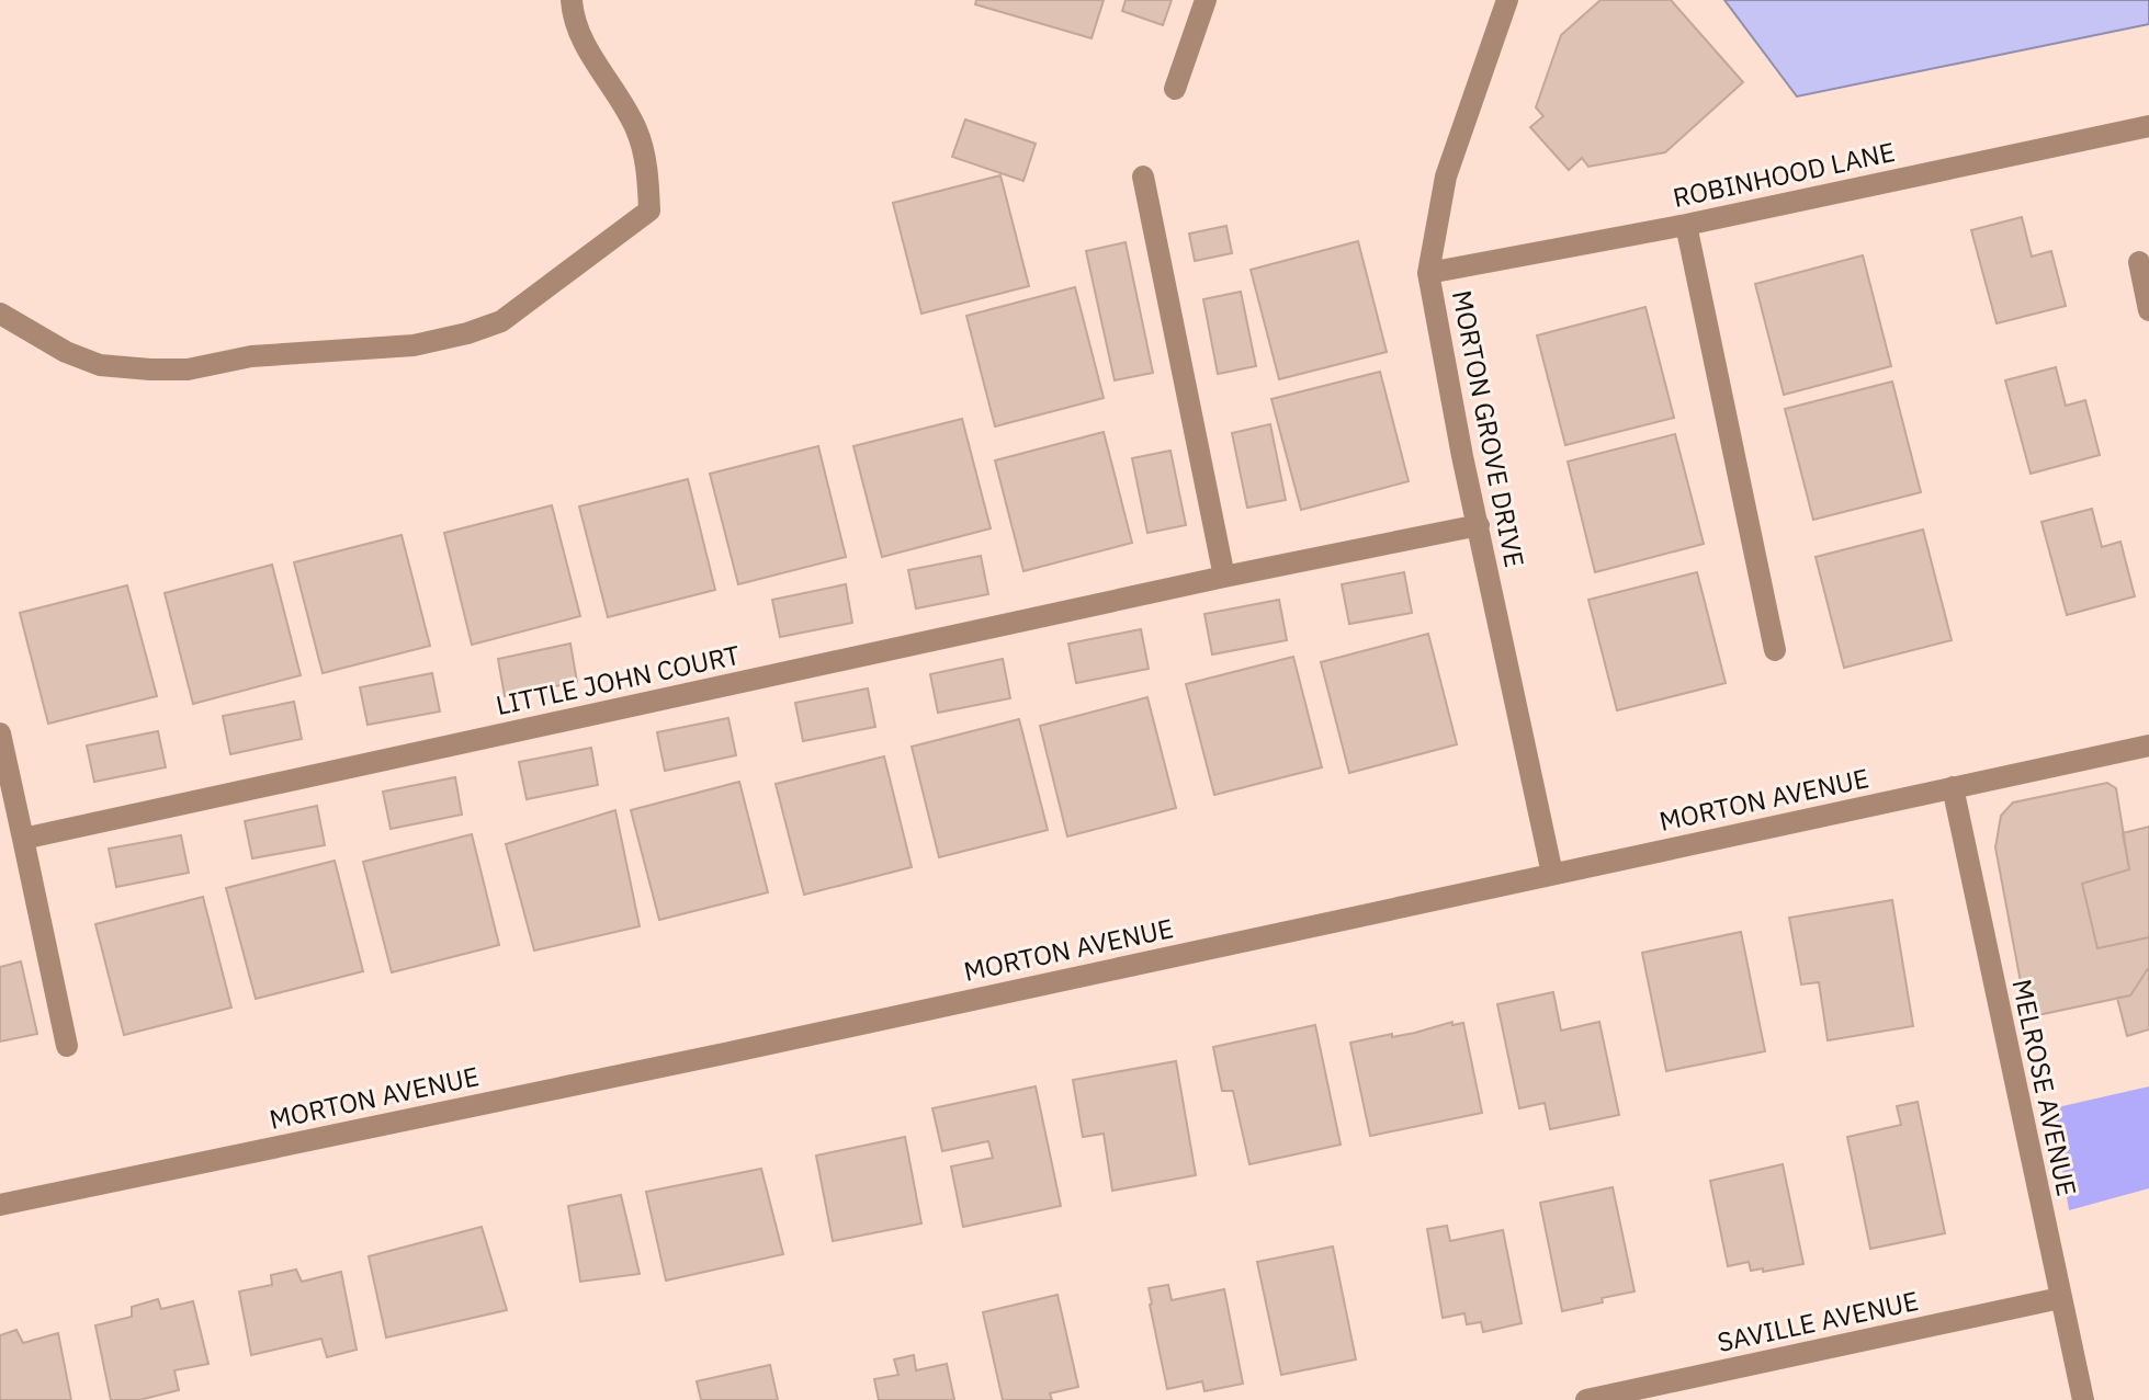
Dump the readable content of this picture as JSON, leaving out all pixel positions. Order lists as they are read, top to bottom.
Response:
{
  "streets": {
    "street": [
      "ROBINHOOD LANE",
      "MORTON GROVE DRIVE",
      "LITTLE JOHN COURT",
      "MORTON AVENUE",
      "MELROSE AVENUE",
      "SAVILLE AVENUE"
    ]
  },
  "crossings": [
    ["ROBINHOOD LANE", "MORTON GROVE DRIVE"],
    ["MORTON GROVE DRIVE", "LITTLE JOHN COURT"],
    ["MORTON GROVE DRIVE", "MORTON AVENUE"],
    ["MORTON AVENUE", "MELROSE AVENUE"],
    ["MELROSE AVENUE", "SAVILLE AVENUE"]
  ]
}
